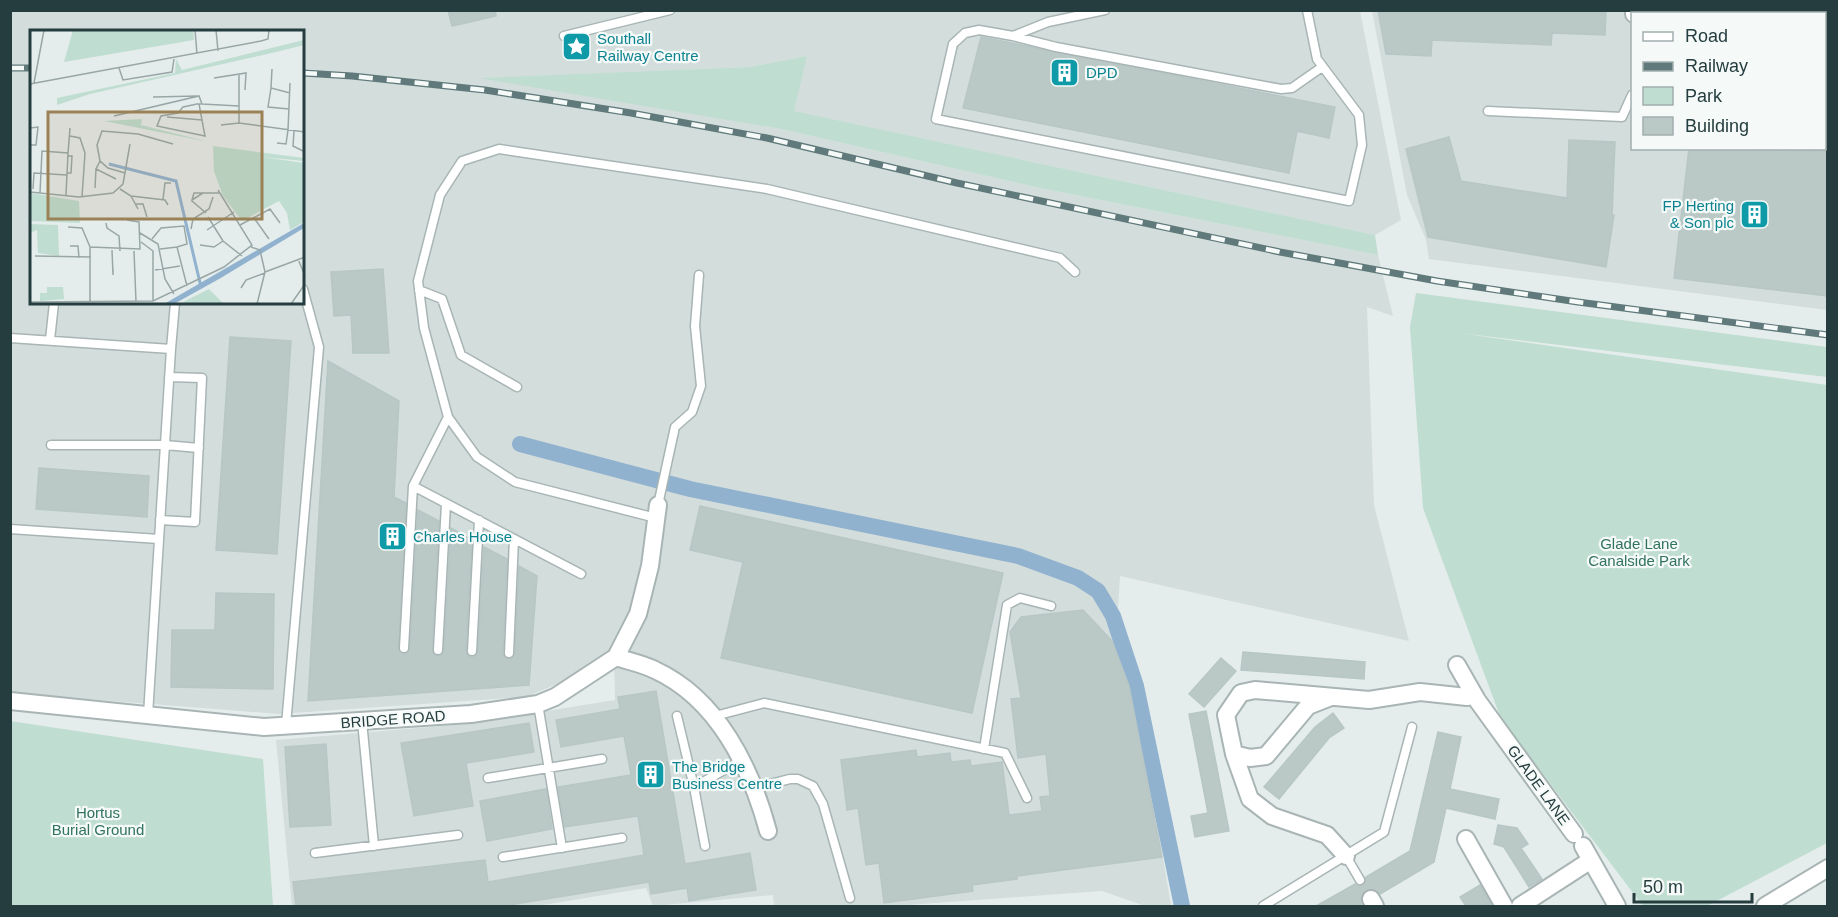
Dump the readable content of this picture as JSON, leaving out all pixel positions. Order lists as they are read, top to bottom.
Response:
{
  "streets": {
    "street": ["BRIDGE ROAD", "GLADE LANE"]
  },
  "parks": ["Glade Lane Canalside Park", "Hortus Burial Ground"],
  "places": {
    "place": ["Southall Railway Centre"],
    "building": [
      "DPD",
      "FP Herting & Son plc",
      "Charles House",
      "The Bridge Business Centre"
    ]
  },
  "legend": [
    "Road",
    "Railway",
    "Park",
    "Building"
  ],
  "scale_bar": "50 m"
}
